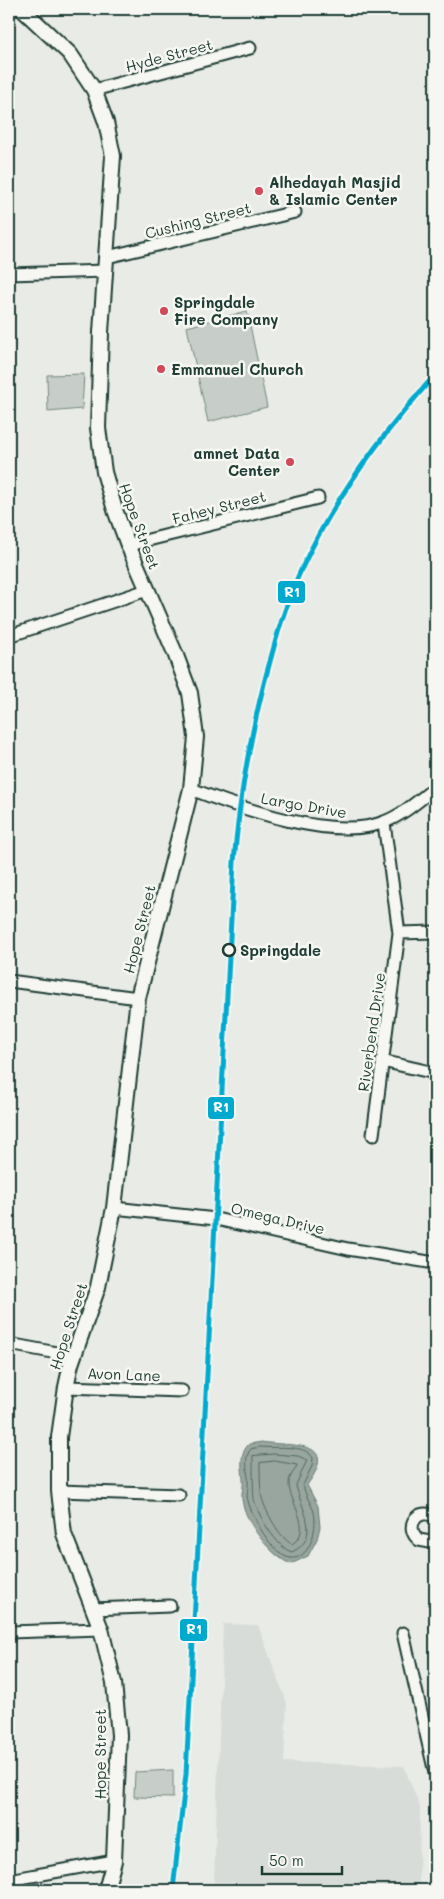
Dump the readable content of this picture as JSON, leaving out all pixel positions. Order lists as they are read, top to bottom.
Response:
{
  "streets": {
    "main road": ["Hope Street"],
    "street": [
      "Hyde Street",
      "Cushing Street",
      "Fahey Street",
      "Largo Drive",
      "Riverbend Drive",
      "Omega Drive",
      "Avon Lane"
    ]
  },
  "crossings": [
    ["Hyde Street", "Hope Street"],
    ["Cushing Street", "Hope Street"],
    ["Fahey Street", "Hope Street"],
    ["Hope Street", "Largo Drive"],
    ["Hope Street", "Omega Drive"],
    ["Hope Street", "Avon Lane"],
    ["Largo Drive", "Riverbend Drive"]
  ],
  "places": [
    "Alhedayah Masjid & Islamic Center",
    "Springdale Fire Company",
    "Emmanuel Church",
    "amnet Data Center",
    "Springdale"
  ],
  "lines": ["transit line R1"],
  "scale_bar": "50 m"
}
